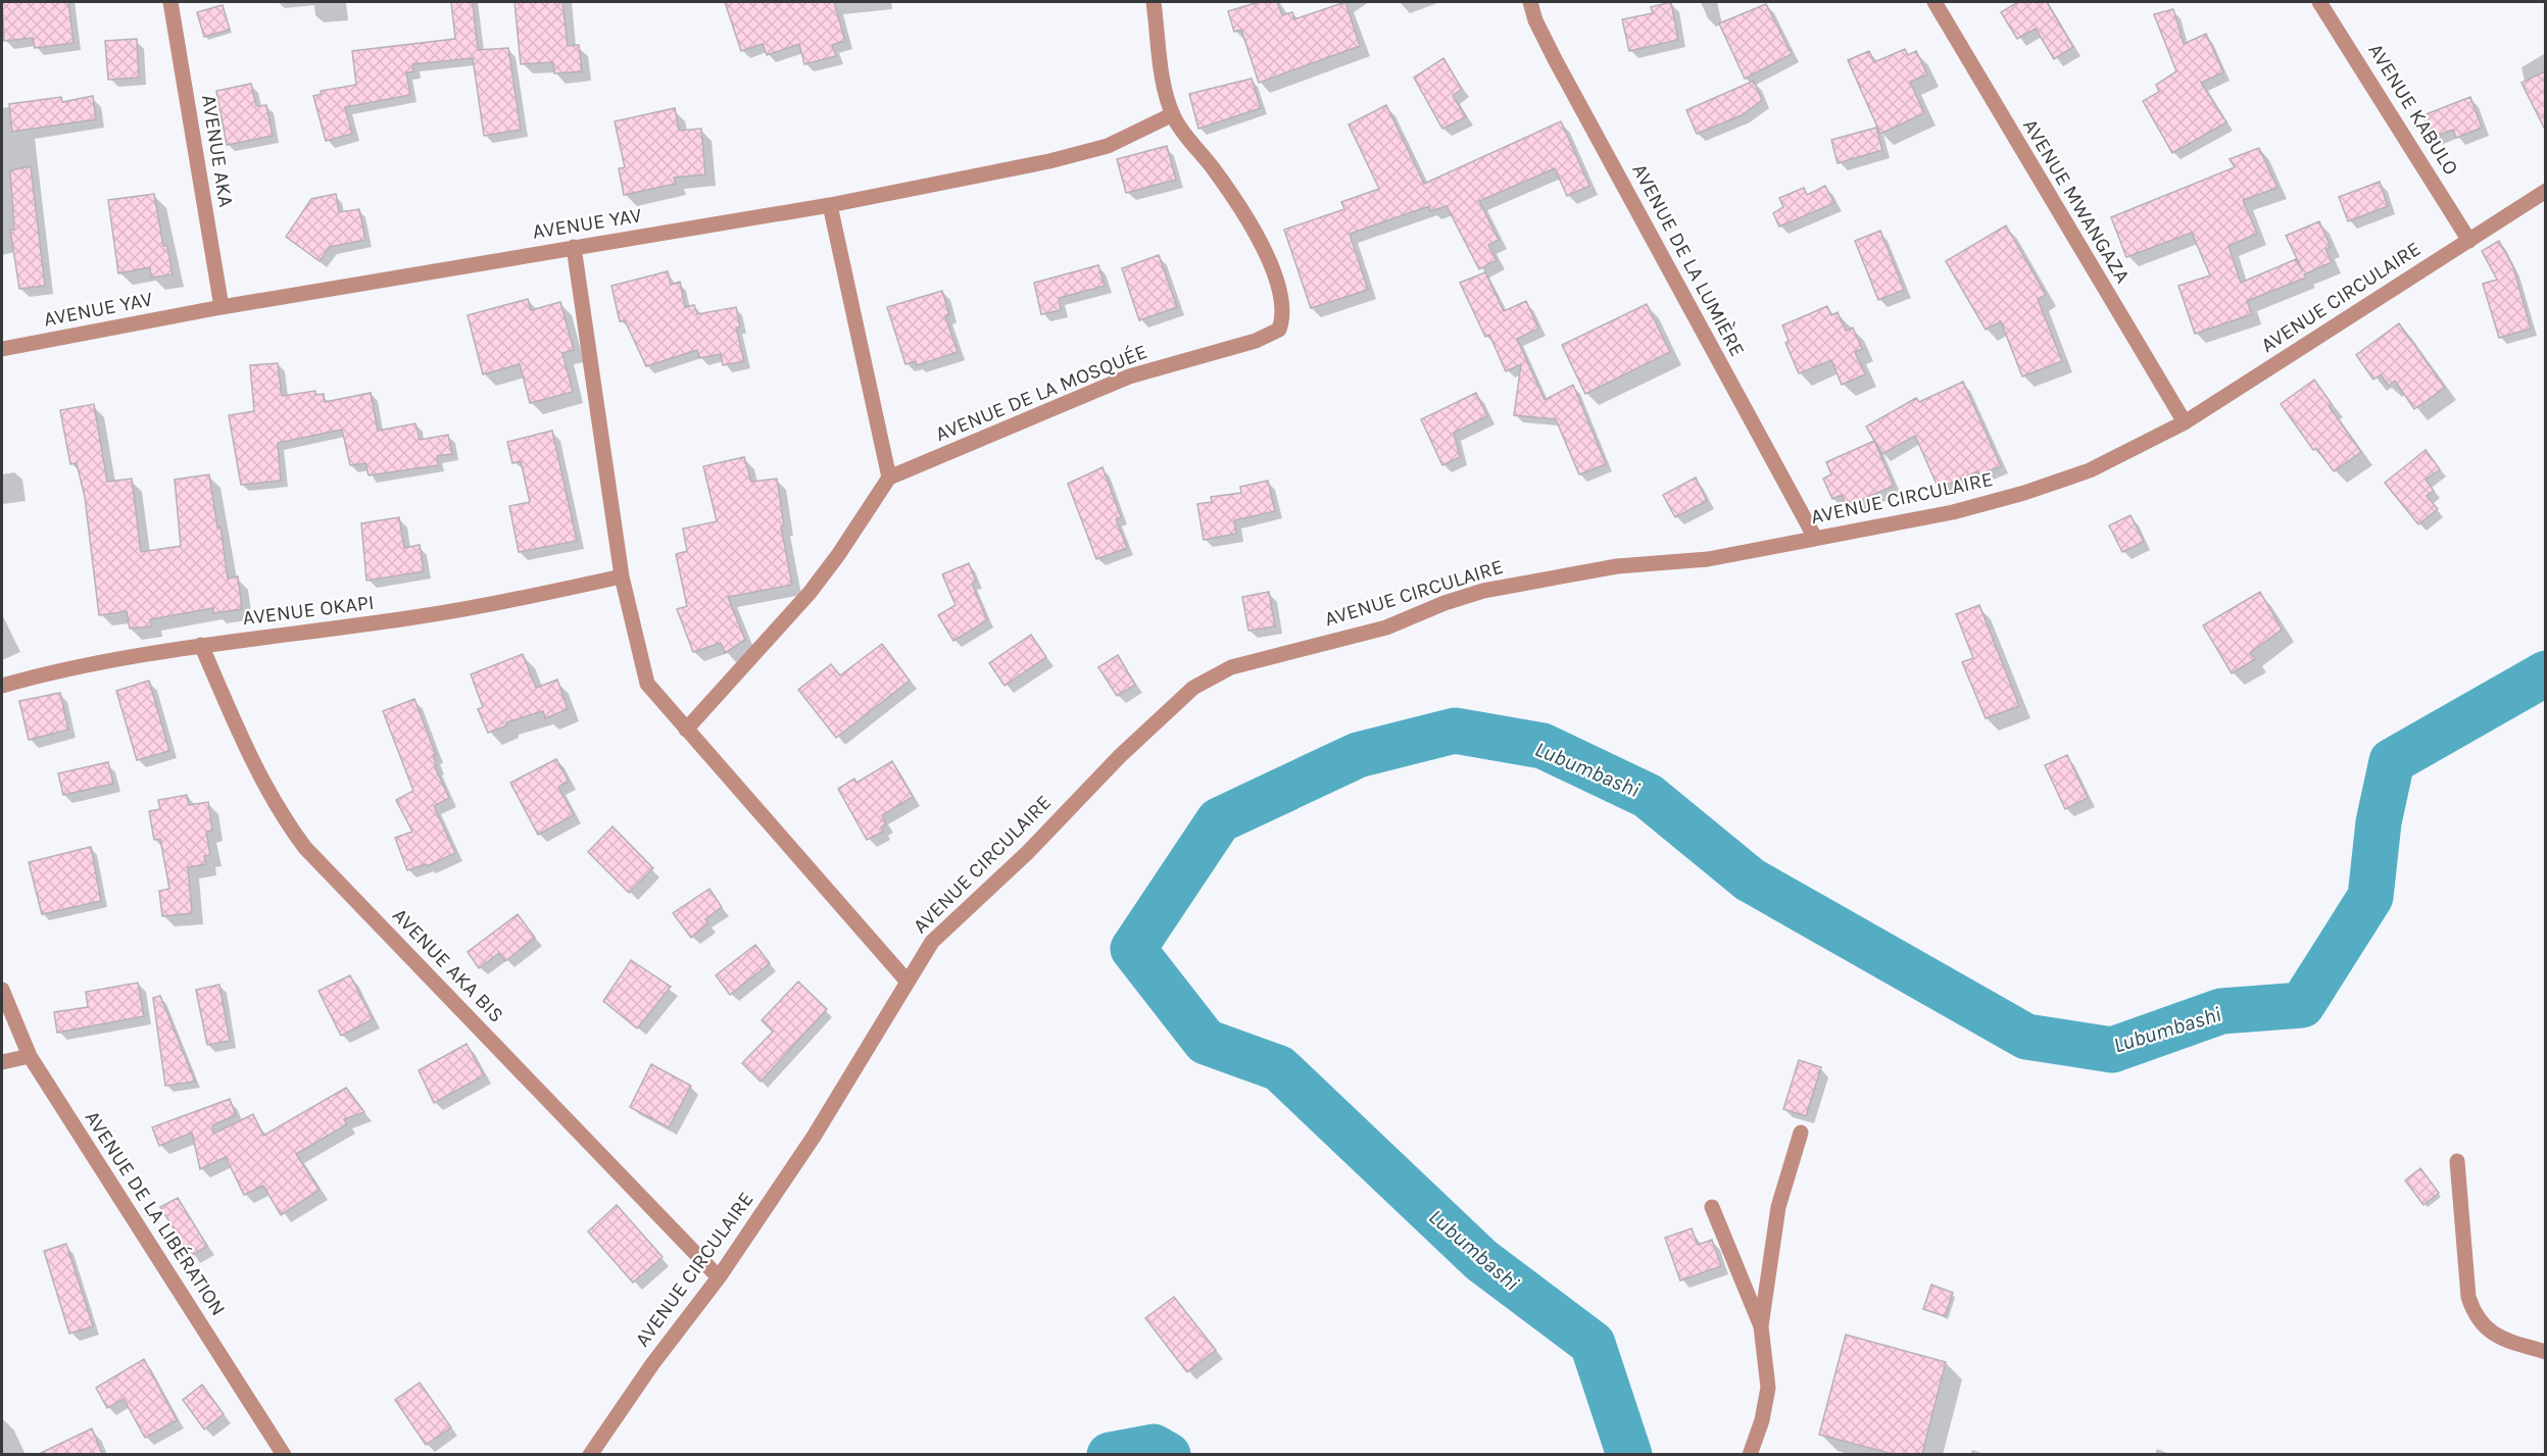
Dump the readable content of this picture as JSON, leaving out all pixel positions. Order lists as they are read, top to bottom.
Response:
{
  "streets": {
    "street": [
      "AVENUE KABULO",
      "AVENUE AKA",
      "AVENUE MWANGAZA",
      "AVENUE YAV",
      "AVENUE DE LA LUMIÈRE",
      "AVENUE CIRCULAIRE",
      "AVENUE DE LA MOSQUÉE",
      "AVENUE OKAPI",
      "AVENUE AKA BIS",
      "AVENUE DE LA LIBÉRATION"
    ]
  },
  "crossings": [
    ["AVENUE KABULO", "AVENUE CIRCULAIRE"],
    ["AVENUE AKA", "AVENUE YAV"],
    ["AVENUE MWANGAZA", "AVENUE CIRCULAIRE"],
    ["AVENUE YAV", "AVENUE DE LA MOSQUÉE"],
    ["AVENUE DE LA LUMIÈRE", "AVENUE CIRCULAIRE"],
    ["AVENUE CIRCULAIRE", "AVENUE AKA BIS"],
    ["AVENUE OKAPI", "AVENUE AKA BIS"]
  ],
  "water": ["Lubumbashi"]
}
